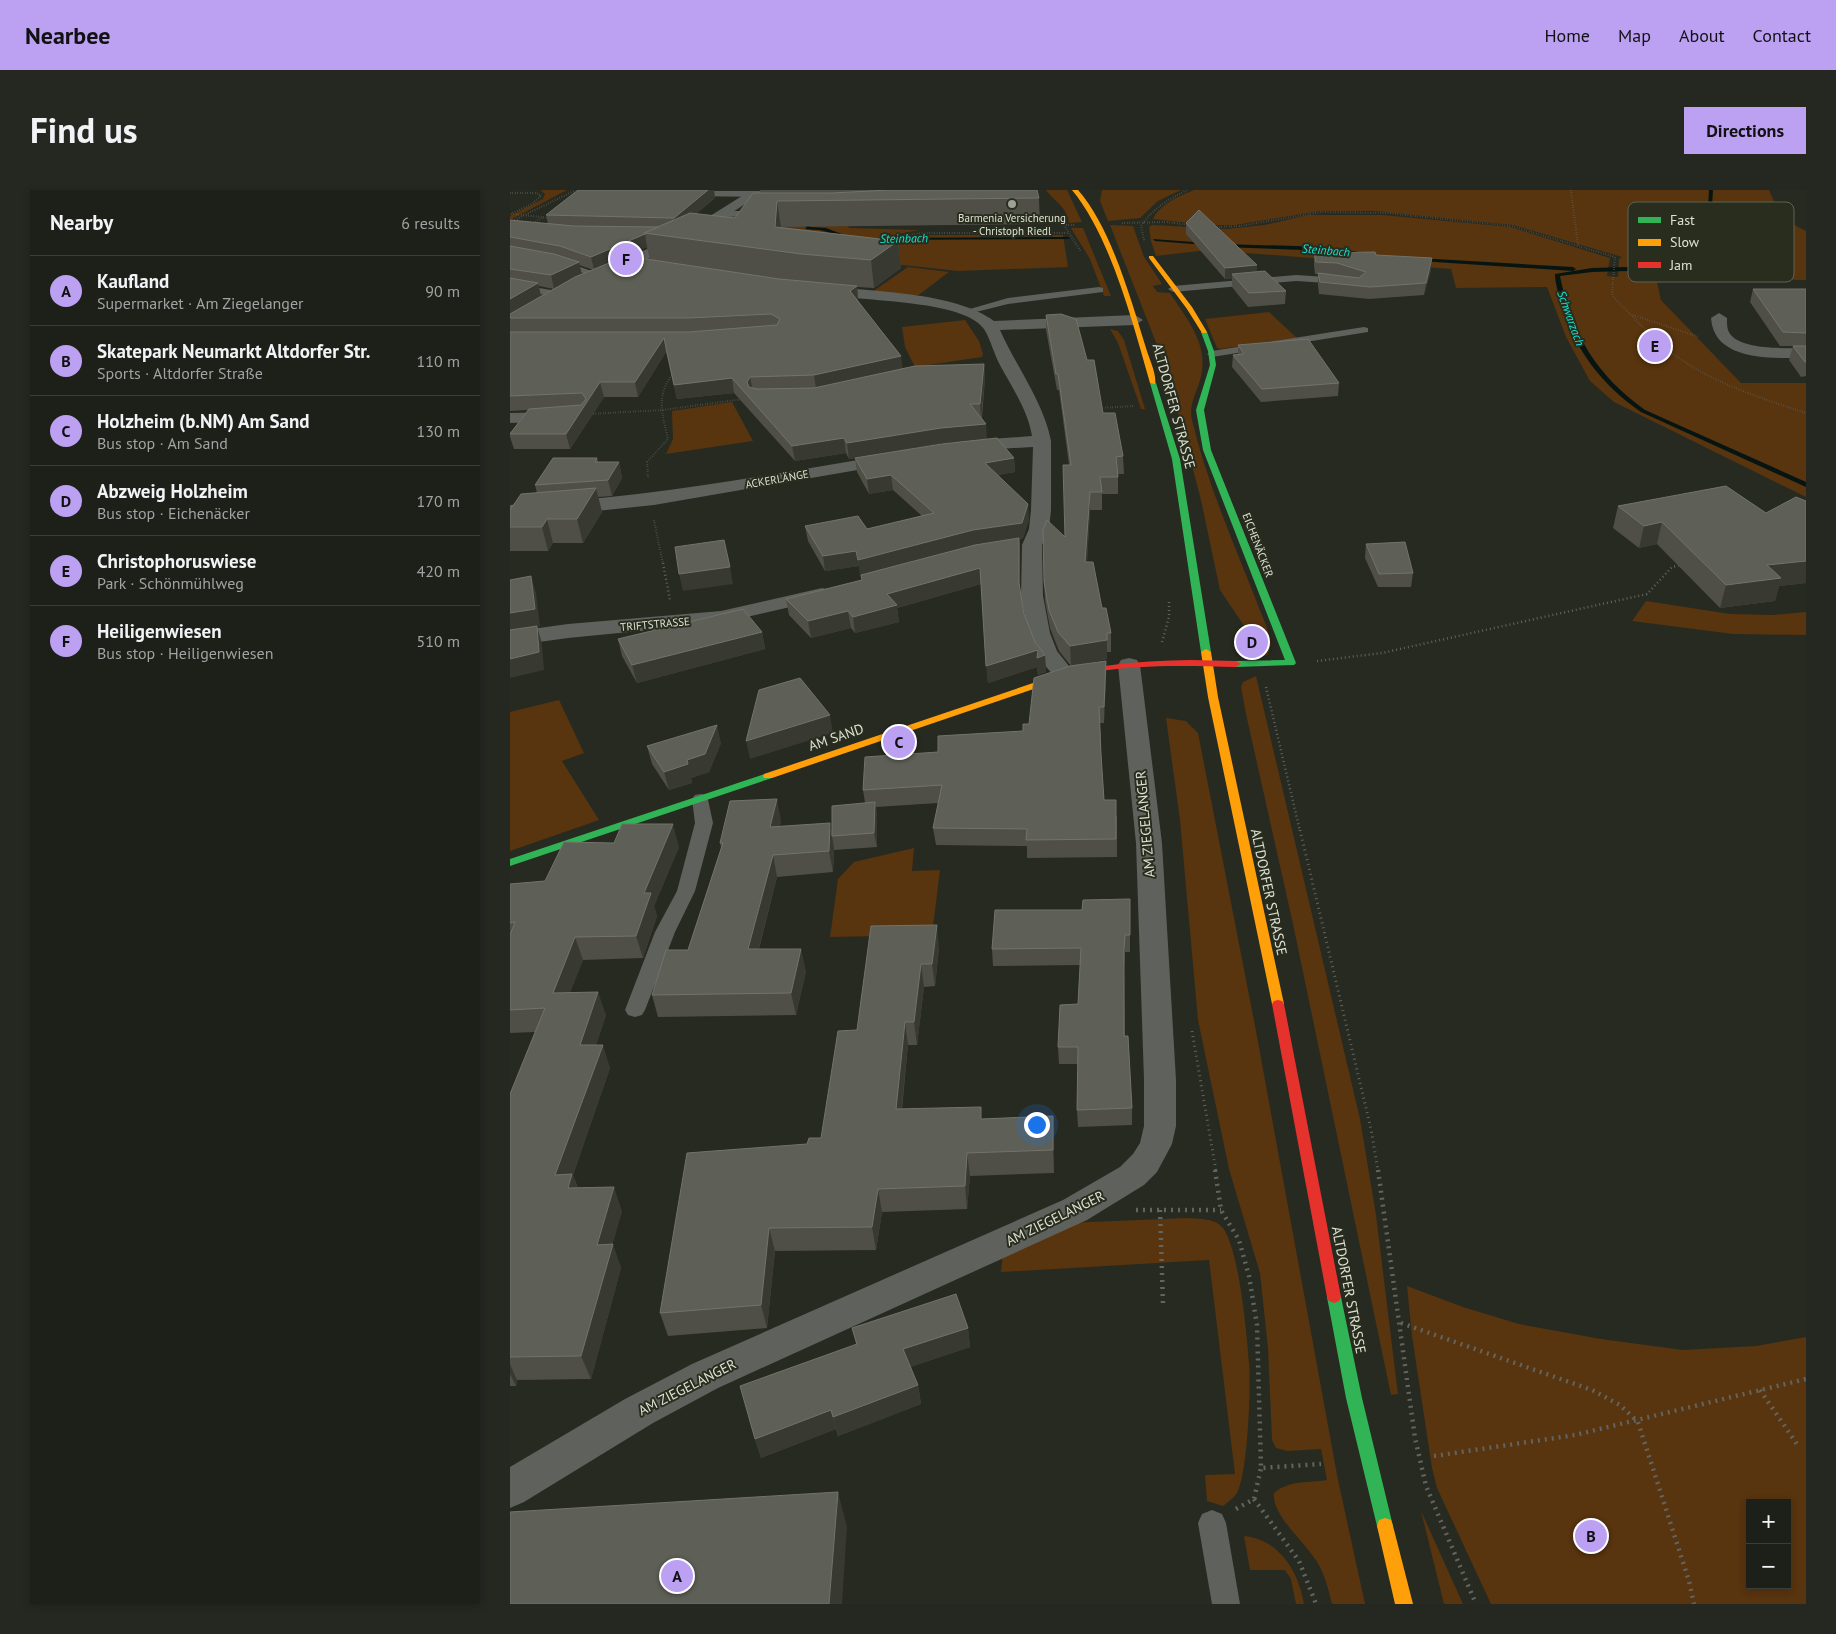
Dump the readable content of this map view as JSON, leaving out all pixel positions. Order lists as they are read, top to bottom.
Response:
{
  "streets": {
    "main road": ["ALTDORFER STRASSE", "EICHENÄCKER", "AM SAND"],
    "street": ["ACKERLÄNGE", "TRIFTSTRASSE", "AM ZIEGELANGER"]
  },
  "crossings": [
    ["ALTDORFER STRASSE", "AM SAND"],
    ["AM SAND", "AM ZIEGELANGER"]
  ],
  "water": ["Steinbach", "Schwarzach"],
  "places": ["Barmenia Versicherung - Christoph Riedl"],
  "legend": ["Fast", "Slow", "Jam"],
  "page": {
    "header": "Nearbee",
    "nav": [
      "Home",
      "Map",
      "About",
      "Contact"
    ],
    "title": "Find us",
    "buttons": "Directions",
    "heading": ["Nearby", "6 results"],
    "pins": [
      "F",
      "E",
      "D",
      "C",
      "B",
      "A"
    ],
    "list": [
      {
        "mark": "A",
        "name": "Kaufland",
        "note": "Supermarket · Am Ziegelanger",
        "value": "90 m"
      },
      {
        "mark": "B",
        "name": "Skatepark Neumarkt Altdorfer Str.",
        "note": "Sports · Altdorfer Straße",
        "value": "110 m"
      },
      {
        "mark": "C",
        "name": "Holzheim (b.NM) Am Sand",
        "note": "Bus stop · Am Sand",
        "value": "130 m"
      },
      {
        "mark": "D",
        "name": "Abzweig Holzheim",
        "note": "Bus stop · Eichenäcker",
        "value": "170 m"
      },
      {
        "mark": "E",
        "name": "Christophoruswiese",
        "note": "Park · Schönmühlweg",
        "value": "420 m"
      },
      {
        "mark": "F",
        "name": "Heiligenwiesen",
        "note": "Bus stop · Heiligenwiesen",
        "value": "510 m"
      }
    ],
    "map_buttons": ["+", "−"]
  }
}
